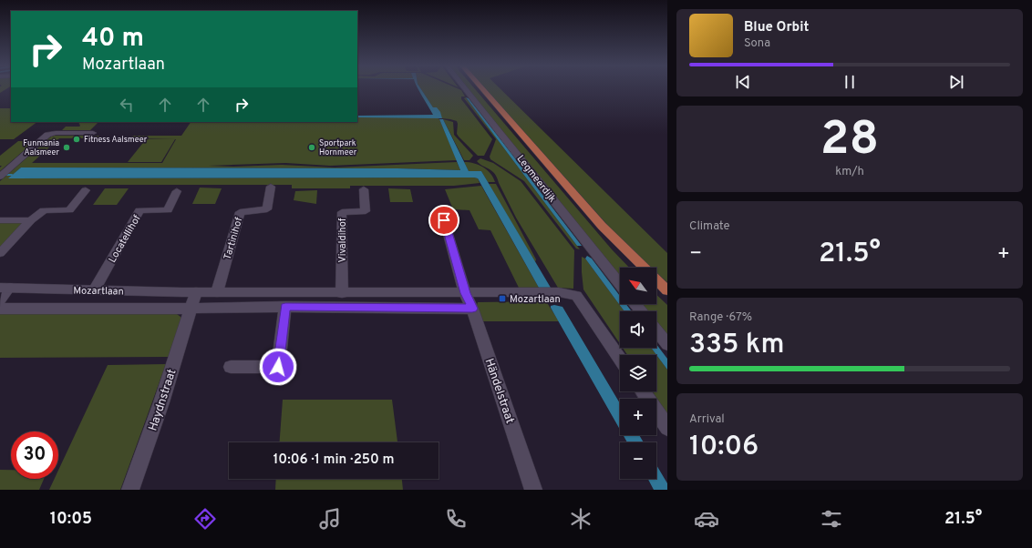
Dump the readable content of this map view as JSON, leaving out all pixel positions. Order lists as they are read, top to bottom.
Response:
{
  "streets": {
    "main road": ["Legmeerdijk"],
    "street": [
      "Locatellihof",
      "Tartinihof",
      "Vivaldihof",
      "Mozartlaan",
      "Händelstraat",
      "Haydnstraat"
    ]
  },
  "crossings": [
    ["Locatellihof", "Mozartlaan"],
    ["Tartinihof", "Mozartlaan"],
    ["Vivaldihof", "Mozartlaan"],
    ["Mozartlaan", "Händelstraat"]
  ],
  "places": {
    "other": ["Fitness Aalsmeer", "Funmania Aalsmeer", "Sportpark Hornmeer"],
    "transit": ["Mozartlaan"]
  },
  "north": "top left",
  "page": {
    "turn": ["40 m", "Mozartlaan"],
    "song": ["Blue Orbit", "Sona"],
    "tile": [
      ["28", "km/h"],
      "Climate",
      ["Range · 67%", "335 km"],
      ["Arrival", "10:06"]
    ],
    "heat": ["−", "21.5°", "+"],
    "map_buttons": ["+", "−"],
    "limit": "30",
    "trip": "10:06 · 1 min · 250 m",
    "tabs": ["10:05", "21.5°"]
  }
}
